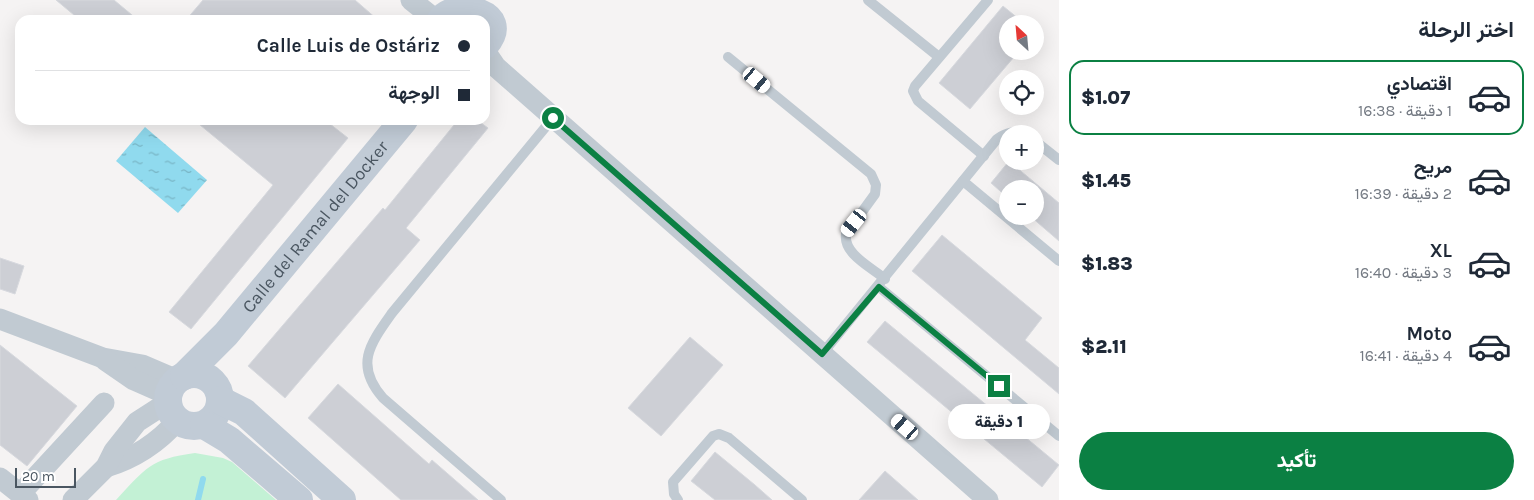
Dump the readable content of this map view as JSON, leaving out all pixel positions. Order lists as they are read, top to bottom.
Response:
{
  "streets": {
    "main road": ["Calle del Ramal del Docker"]
  },
  "scale_bar": "20 m",
  "north": "top left",
  "page": {
    "heading": "اختر الرحلة",
    "map_buttons": ["+", "−"],
    "banner": ["Calle Luis de Ostáriz", "الوجهة"],
    "list": [
      {
        "name": "اقتصادي",
        "note": "1 دقيقة · 16:38",
        "value": "$1.07"
      },
      {
        "name": "مريح",
        "note": "2 دقيقة · 16:39",
        "value": "$1.45"
      },
      {
        "name": "XL",
        "note": "3 دقيقة · 16:40",
        "value": "$1.83"
      },
      {
        "name": "Moto",
        "note": "4 دقيقة · 16:41",
        "value": "$2.11"
      }
    ],
    "bubble": "1 دقيقة",
    "buttons": "تأكيد",
    "scale": "20 m"
  }
}
